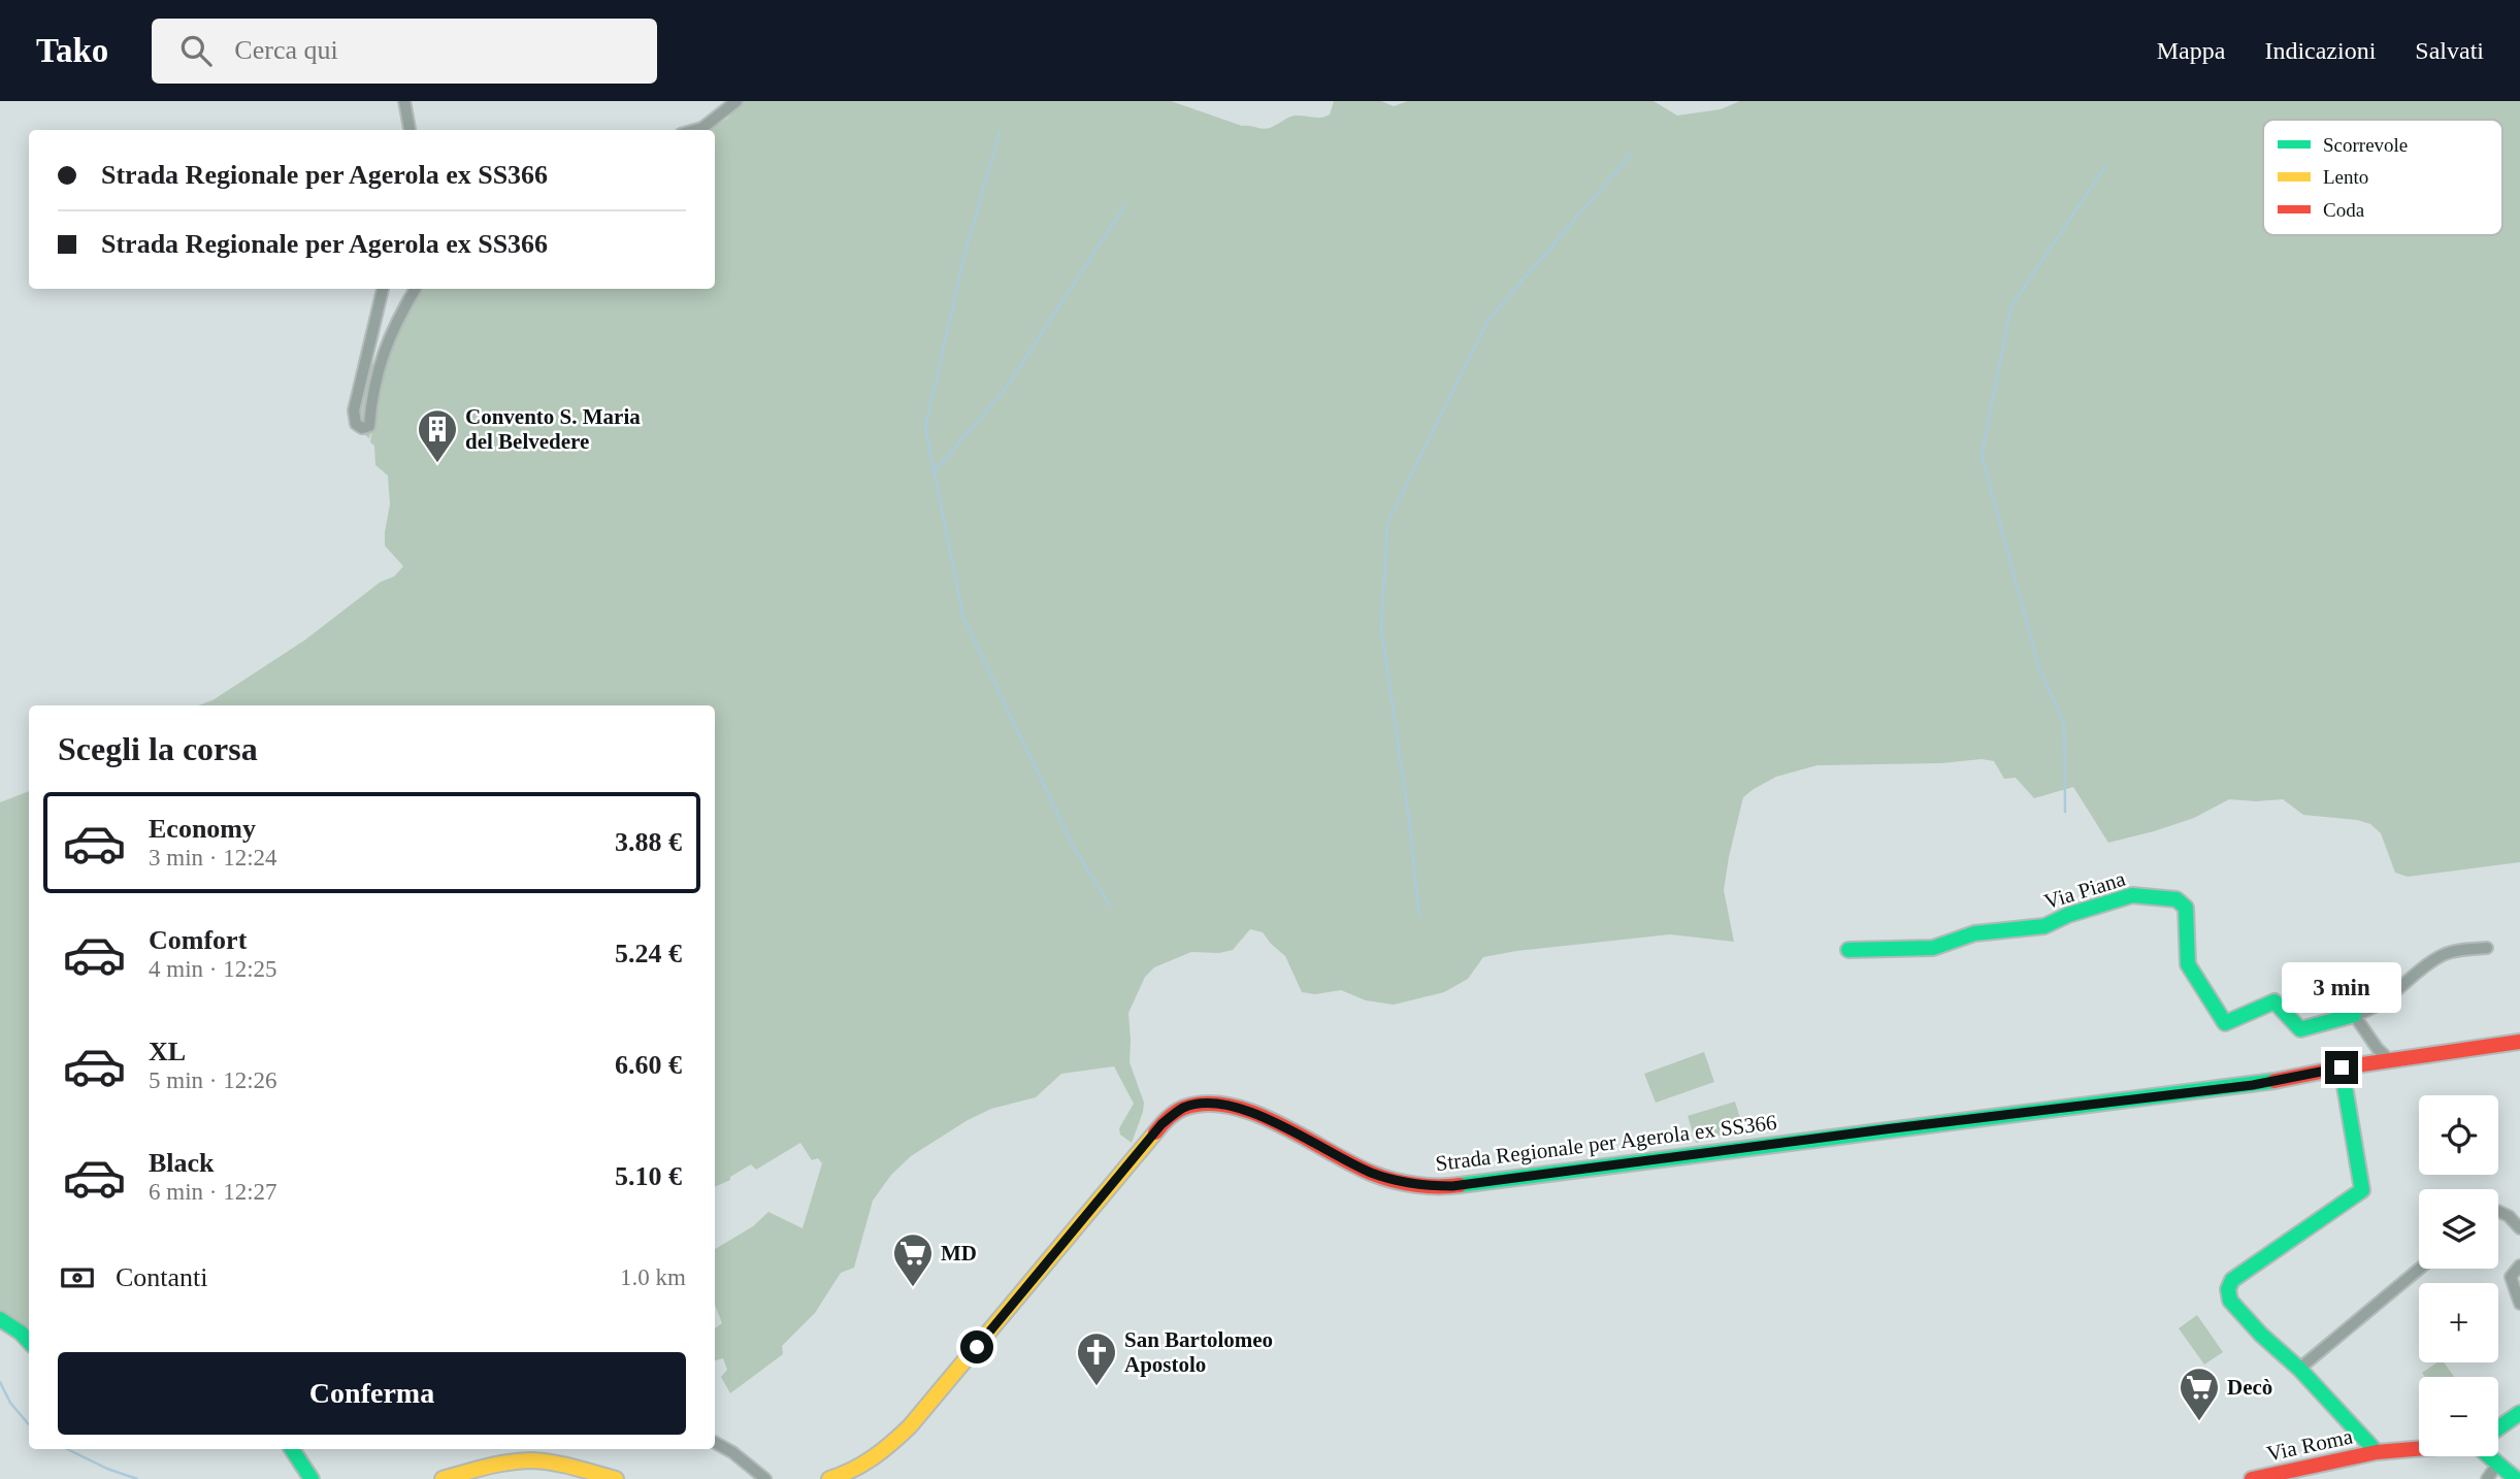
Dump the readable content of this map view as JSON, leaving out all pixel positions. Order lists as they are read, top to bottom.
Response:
{
  "streets": {
    "main road": ["Via Piana", "Strada Regionale per Agerola ex SS366", "Via Roma"]
  },
  "places": {
    "building": ["Convento S. Maria del Belvedere"],
    "supermarket": ["MD", "Decò"],
    "church": ["San Bartolomeo Apostolo"]
  },
  "legend": ["Scorrevole", "Lento", "Coda"],
  "page": {
    "header": "Tako",
    "search": "Cerca qui",
    "nav": ["Mappa", "Indicazioni", "Salvati"],
    "banner": ["Strada Regionale per Agerola ex SS366", "Strada Regionale per Agerola ex SS366"],
    "heading": "Scegli la corsa",
    "list": [
      {
        "name": "Economy",
        "note": "3 min · 12:24",
        "value": "3.88 €"
      },
      {
        "name": "Comfort",
        "note": "4 min · 12:25",
        "value": "5.24 €"
      },
      {
        "name": "XL",
        "note": "5 min · 12:26",
        "value": "6.60 €"
      },
      {
        "name": "Black",
        "note": "6 min · 12:27",
        "value": "5.10 €"
      }
    ],
    "bubble": "3 min",
    "map_buttons": ["+", "−"],
    "pay": ["Contanti", "1.0 km"],
    "buttons": "Conferma"
  }
}
